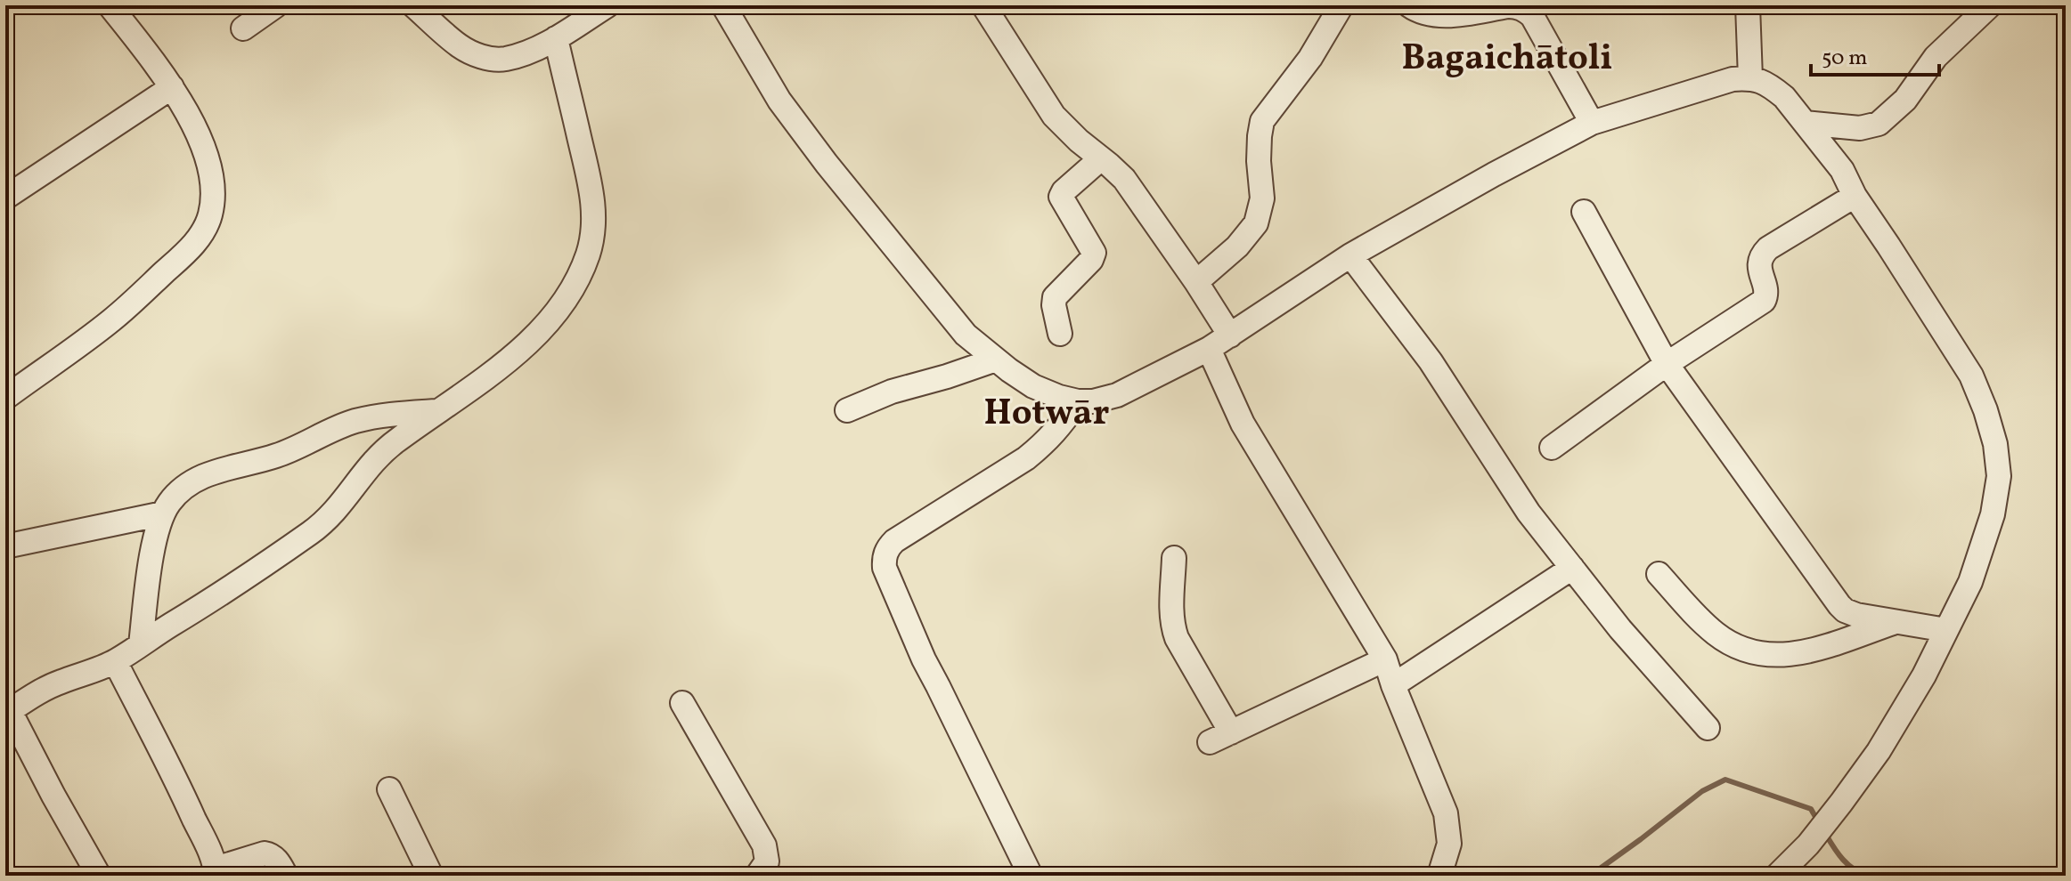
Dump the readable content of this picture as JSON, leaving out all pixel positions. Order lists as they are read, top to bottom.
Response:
{
  "districts": ["Bagaichātoli", "Hotwār"],
  "scale_bar": "50 m"
}
